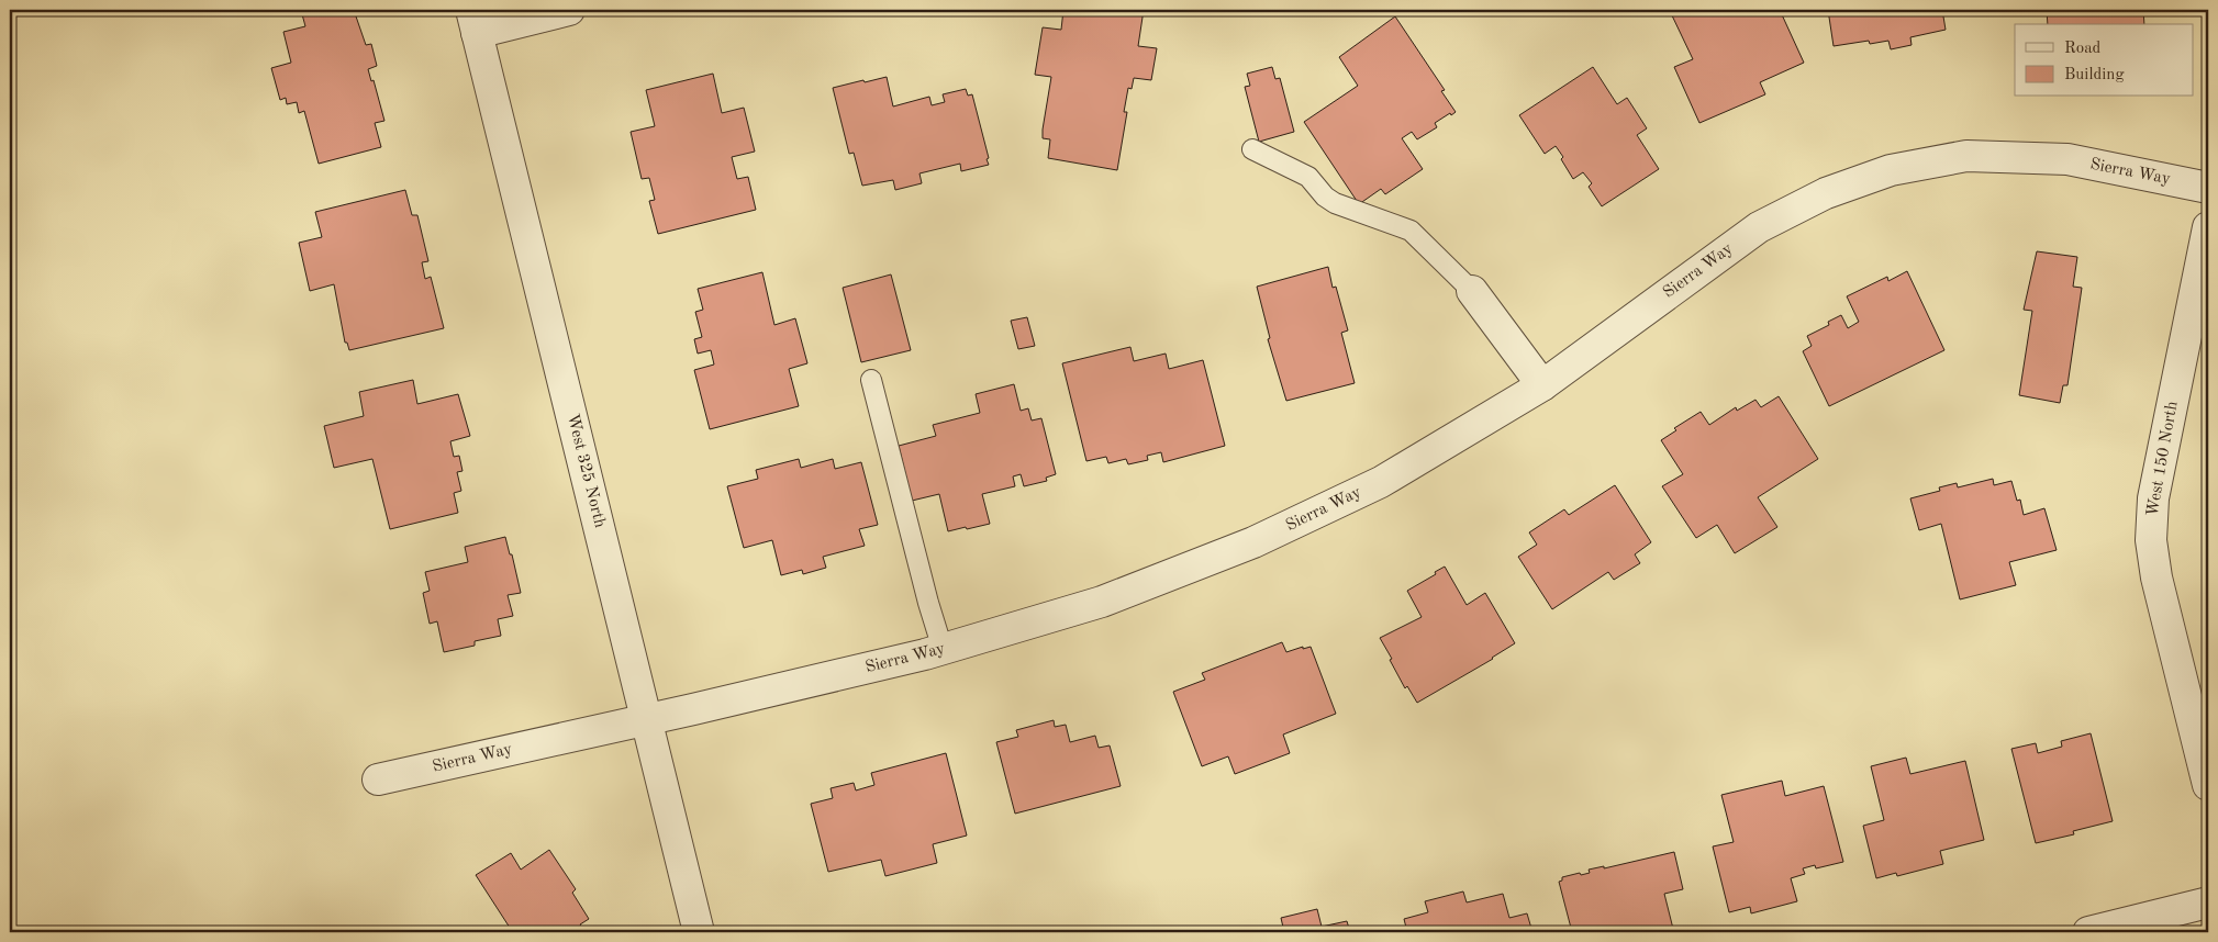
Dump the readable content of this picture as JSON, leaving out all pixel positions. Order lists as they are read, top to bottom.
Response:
{
  "streets": {
    "street": ["Sierra Way", "West 150 North", "West 325 North"]
  },
  "crossings": [
    ["Sierra Way", "West 325 North"]
  ],
  "legend": ["Road", "Building"]
}
